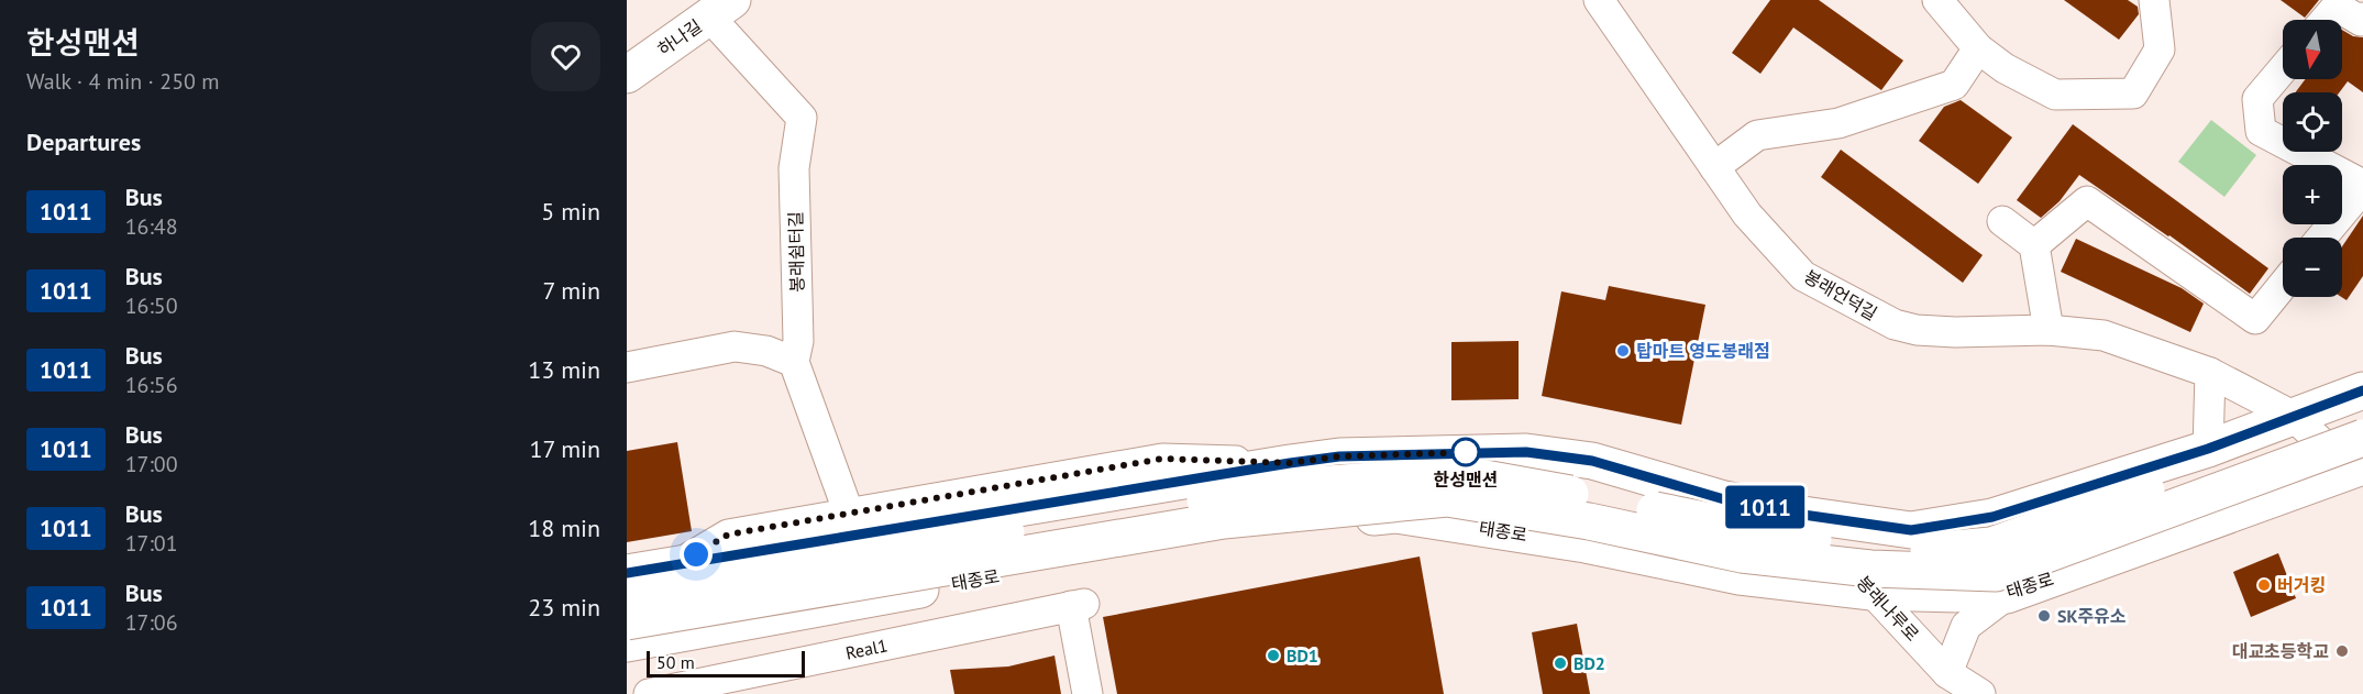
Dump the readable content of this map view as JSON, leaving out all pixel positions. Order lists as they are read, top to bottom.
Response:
{
  "streets": {
    "main road": ["하나길", "태종로"],
    "street": [
      "봉래쉼터길",
      "봉래언덕길",
      "봉래나루로",
      "Real1"
    ]
  },
  "crossings": [
    ["하나길", "봉래쉼터길"],
    ["봉래언덕길", "태종로"],
    ["태종로", "봉래나루로"]
  ],
  "places": [
    "탑마트 영도봉래점",
    "한성맨션",
    "버거킹",
    "SK주유소",
    "대교초등학교",
    "BD1",
    "BD2"
  ],
  "lines": ["bus line 1011"],
  "scale_bar": "50 m",
  "north": "bottom",
  "page": {
    "heading": [
      ["한성맨션", "Walk · 4 min · 250 m"],
      "Departures"
    ],
    "on_map": "1011",
    "map_buttons": ["+", "−"],
    "list": [
      {
        "mark": "1011",
        "name": "Bus",
        "note": "16:48",
        "value": "5 min"
      },
      {
        "mark": "1011",
        "name": "Bus",
        "note": "16:50",
        "value": "7 min"
      },
      {
        "mark": "1011",
        "name": "Bus",
        "note": "16:56",
        "value": "13 min"
      },
      {
        "mark": "1011",
        "name": "Bus",
        "note": "17:00",
        "value": "17 min"
      },
      {
        "mark": "1011",
        "name": "Bus",
        "note": "17:01",
        "value": "18 min"
      },
      {
        "mark": "1011",
        "name": "Bus",
        "note": "17:06",
        "value": "23 min"
      }
    ],
    "scale": "50 m"
  }
}
